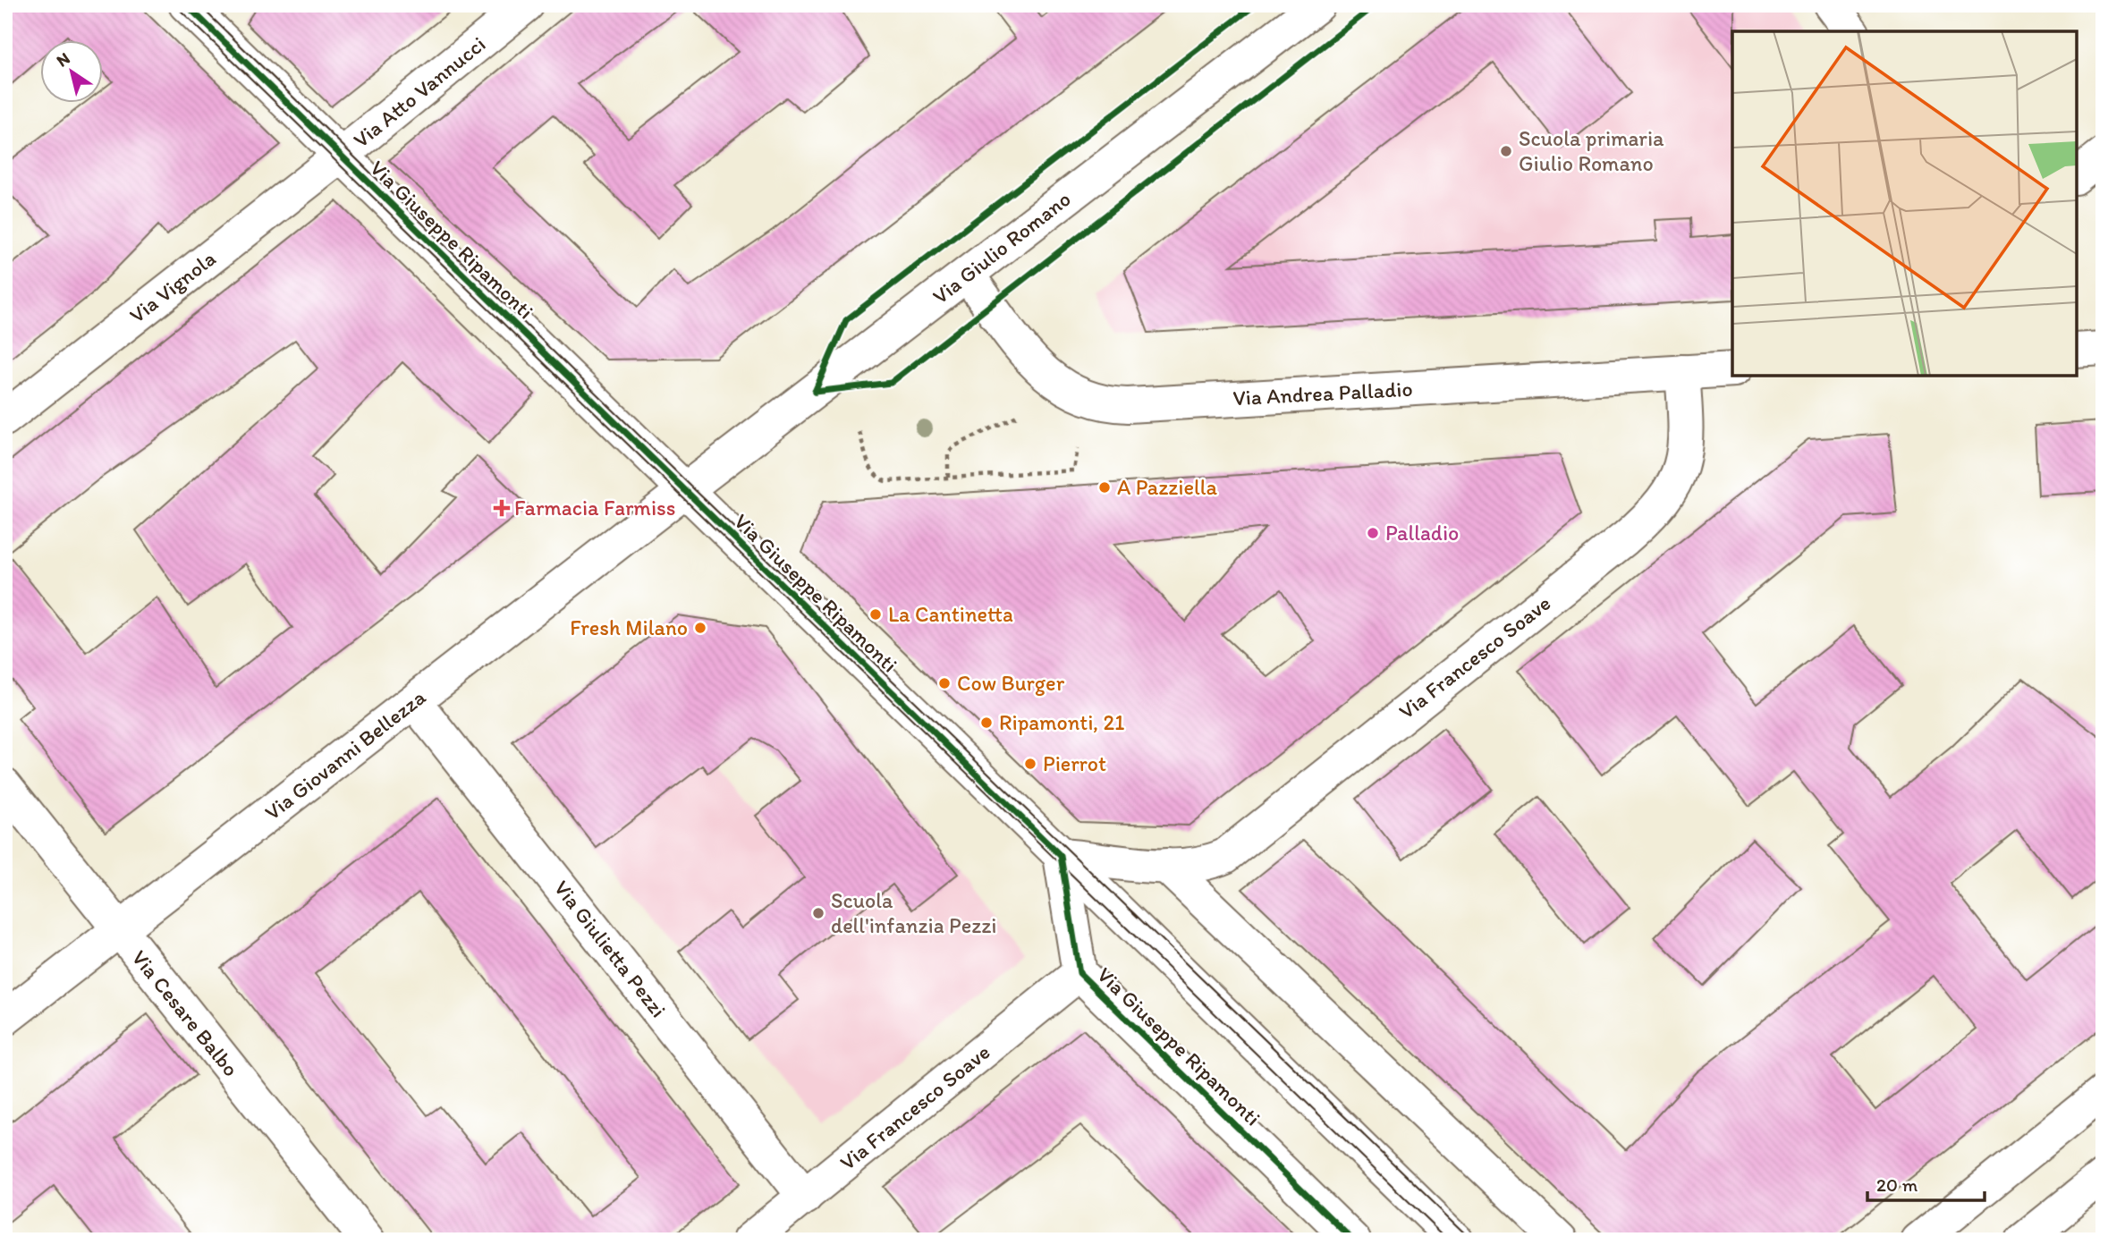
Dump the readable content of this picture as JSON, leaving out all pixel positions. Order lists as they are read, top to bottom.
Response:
{
  "streets": {
    "street": [
      "Via Atto Vannucci",
      "Via Giuseppe Ripamonti",
      "Via Giulio Romano",
      "Via Vignola",
      "Via Andrea Palladio",
      "Via Francesco Soave",
      "Via Giovanni Bellezza",
      "Via Giulietta Pezzi",
      "Via Cesare Balbo"
    ]
  },
  "crossings": [
    ["Via Atto Vannucci", "Via Giuseppe Ripamonti"],
    ["Via Atto Vannucci", "Via Vignola"],
    ["Via Giuseppe Ripamonti", "Via Giulio Romano"],
    ["Via Giuseppe Ripamonti", "Via Vignola"],
    ["Via Giuseppe Ripamonti", "Via Francesco Soave"],
    ["Via Giuseppe Ripamonti", "Via Giovanni Bellezza"],
    ["Via Giulio Romano", "Via Andrea Palladio"],
    ["Via Giulio Romano", "Via Giovanni Bellezza"],
    ["Via Andrea Palladio", "Via Francesco Soave"],
    ["Via Francesco Soave", "Via Giulietta Pezzi"],
    ["Via Giovanni Bellezza", "Via Giulietta Pezzi"],
    ["Via Giovanni Bellezza", "Via Cesare Balbo"]
  ],
  "places": {
    "other": [
      "Scuola primaria Giulio Romano",
      "A Pazziella",
      "Palladio",
      "La Cantinetta",
      "Fresh Milano",
      "Cow Burger",
      "Ripamonti, 21",
      "Pierrot",
      "Scuola dell'infanzia Pezzi"
    ],
    "health": ["Farmacia Farmiss"]
  },
  "scale_bar": "20 m",
  "north": "top left"
}
